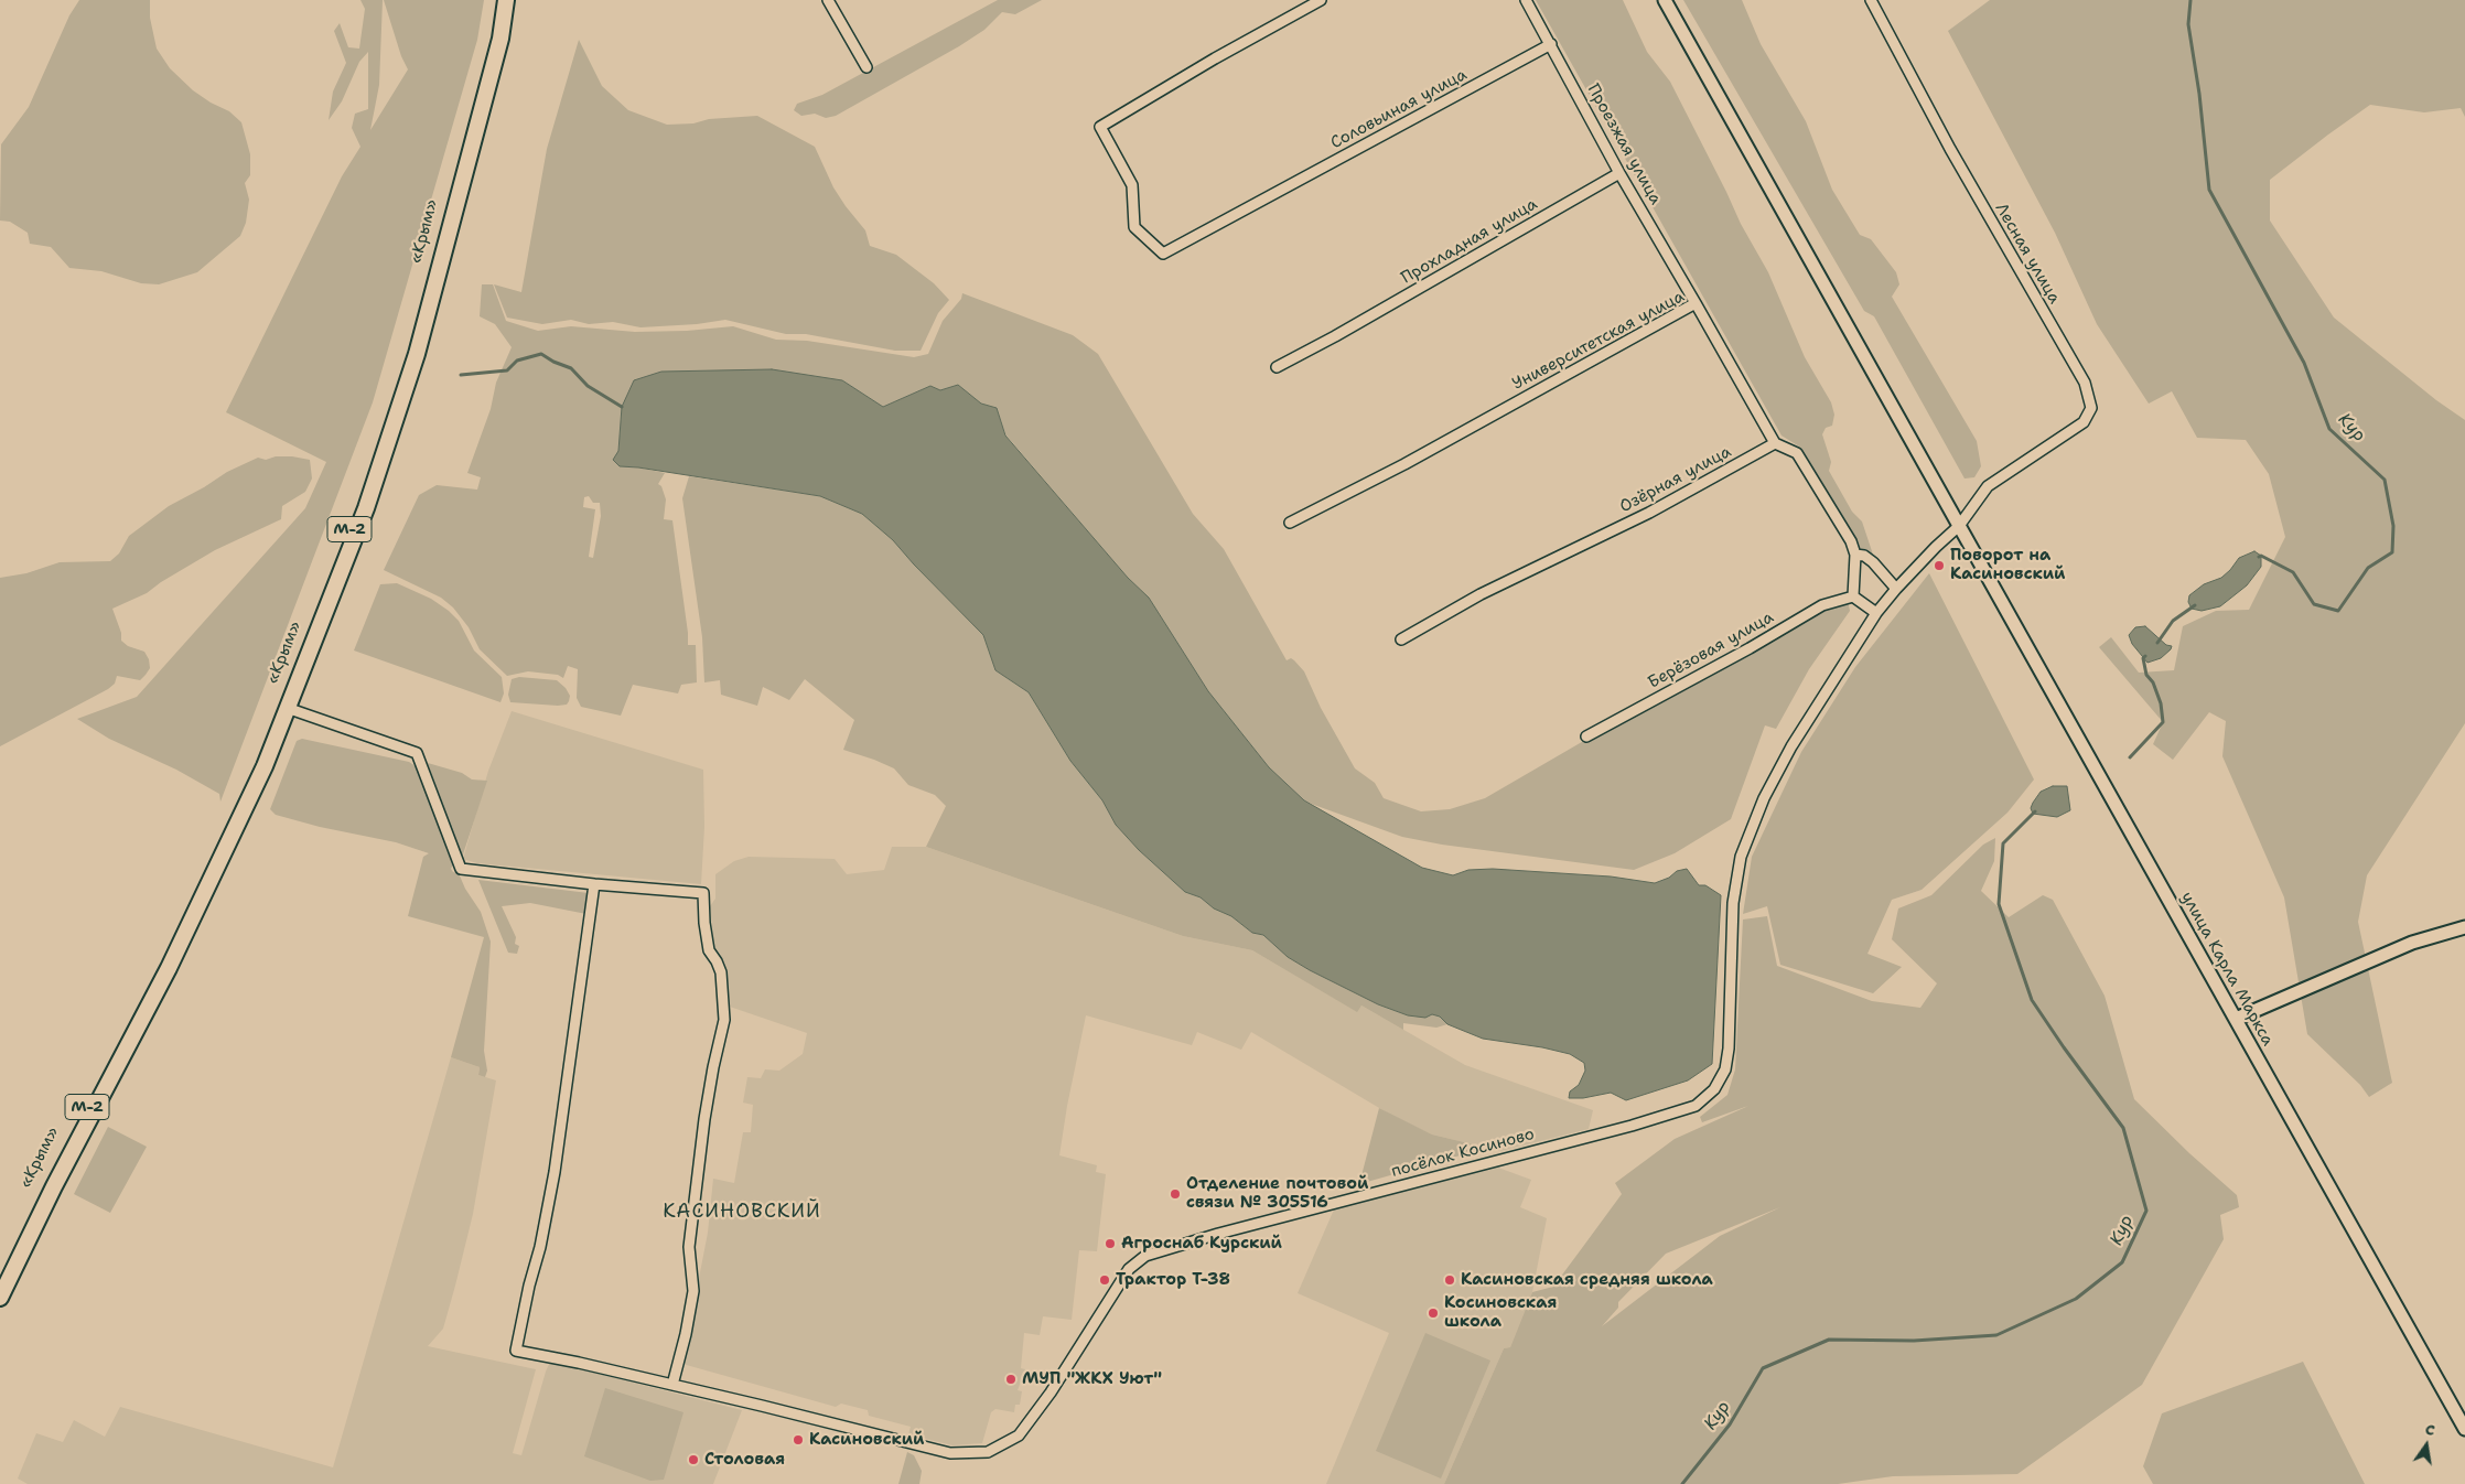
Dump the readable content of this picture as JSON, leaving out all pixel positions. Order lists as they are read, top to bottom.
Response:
{
  "streets": {
    "highway": ["«Крым»", "М-2"],
    "main road": ["улица Карла Маркса"],
    "street": [
      "Соловьиная улица",
      "Проезжая улица",
      "Прохладная улица",
      "Лесная улица",
      "Университетская улица",
      "Озёрная улица",
      "Берёзовая улица",
      "посёлок Косиново"
    ]
  },
  "crossings": [
    ["Соловьиная улица", "Проезжая улица"],
    ["Проезжая улица", "Прохладная улица"],
    ["Проезжая улица", "Университетская улица"],
    ["Лесная улица", "посёлок Косиново"],
    ["Университетская улица", "Озёрная улица"],
    ["улица Карла Маркса", "посёлок Косиново"]
  ],
  "districts": ["КАСИНОВСКИЙ"],
  "water": ["Кур"],
  "places": [
    "Поворот на Касиновский",
    "Отделение почтовой связи № 305516",
    "Агроснаб Курский",
    "Трактор Т-38",
    "Касиновская средняя школа",
    "Косиновская школа",
    "МУП \"ЖКХ Уют\"",
    "Касиновский",
    "Столовая"
  ],
  "north": "top"
}
